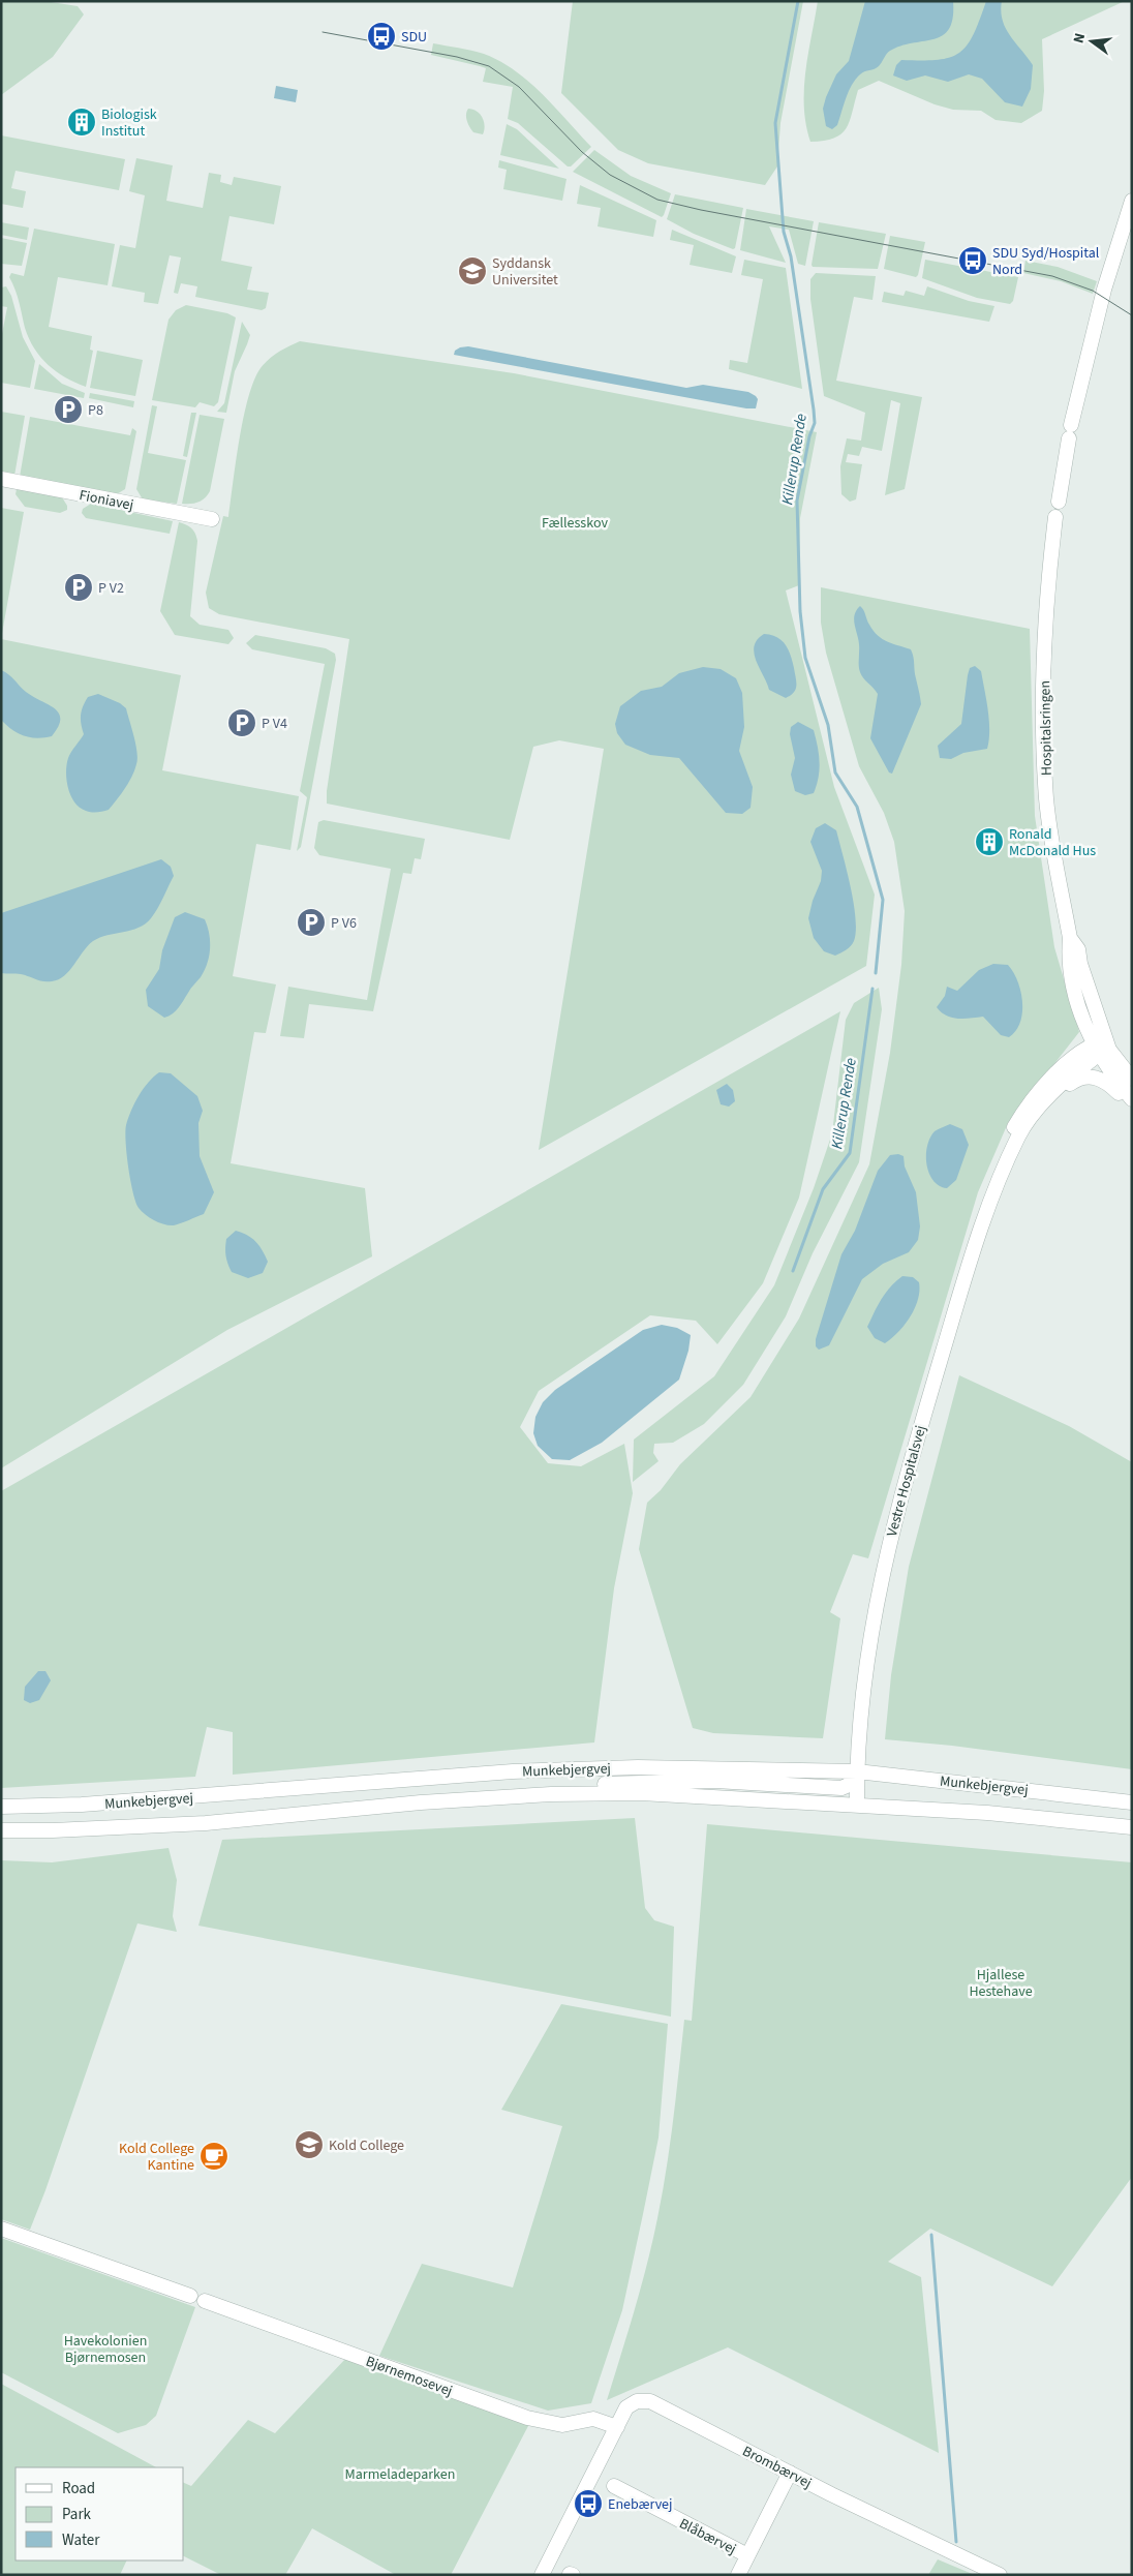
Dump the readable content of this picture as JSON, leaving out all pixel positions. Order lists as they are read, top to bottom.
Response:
{
  "streets": {
    "street": [
      "Fioniavej",
      "Hospitalsringen",
      "Vestre Hospitalsvej",
      "Munkebjergvej",
      "Bjørnemosevej",
      "Brombærvej",
      "Blåbærvej"
    ]
  },
  "crossings": [
    ["Hospitalsringen", "Vestre Hospitalsvej"],
    ["Vestre Hospitalsvej", "Munkebjergvej"],
    ["Bjørnemosevej", "Brombærvej"],
    ["Brombærvej", "Blåbærvej"]
  ],
  "water": ["Killerup Rende"],
  "parks": [
    "Fællesskov",
    "Hjallese Hestehave",
    "Havekolonien Bjørnemosen",
    "Marmeladeparken"
  ],
  "places": {
    "bus stop": ["SDU", "SDU Syd/Hospital Nord", "Enebærvej"],
    "building": ["Biologisk Institut", "Ronald McDonald Hus"],
    "school or university": ["Syddansk Universitet", "Kold College"],
    "parking": [
      "P8",
      "P V2",
      "P V4",
      "P V6"
    ],
    "cafe": ["Kold College Kantine"]
  },
  "legend": ["Road", "Park", "Water"],
  "north": "left"
}
